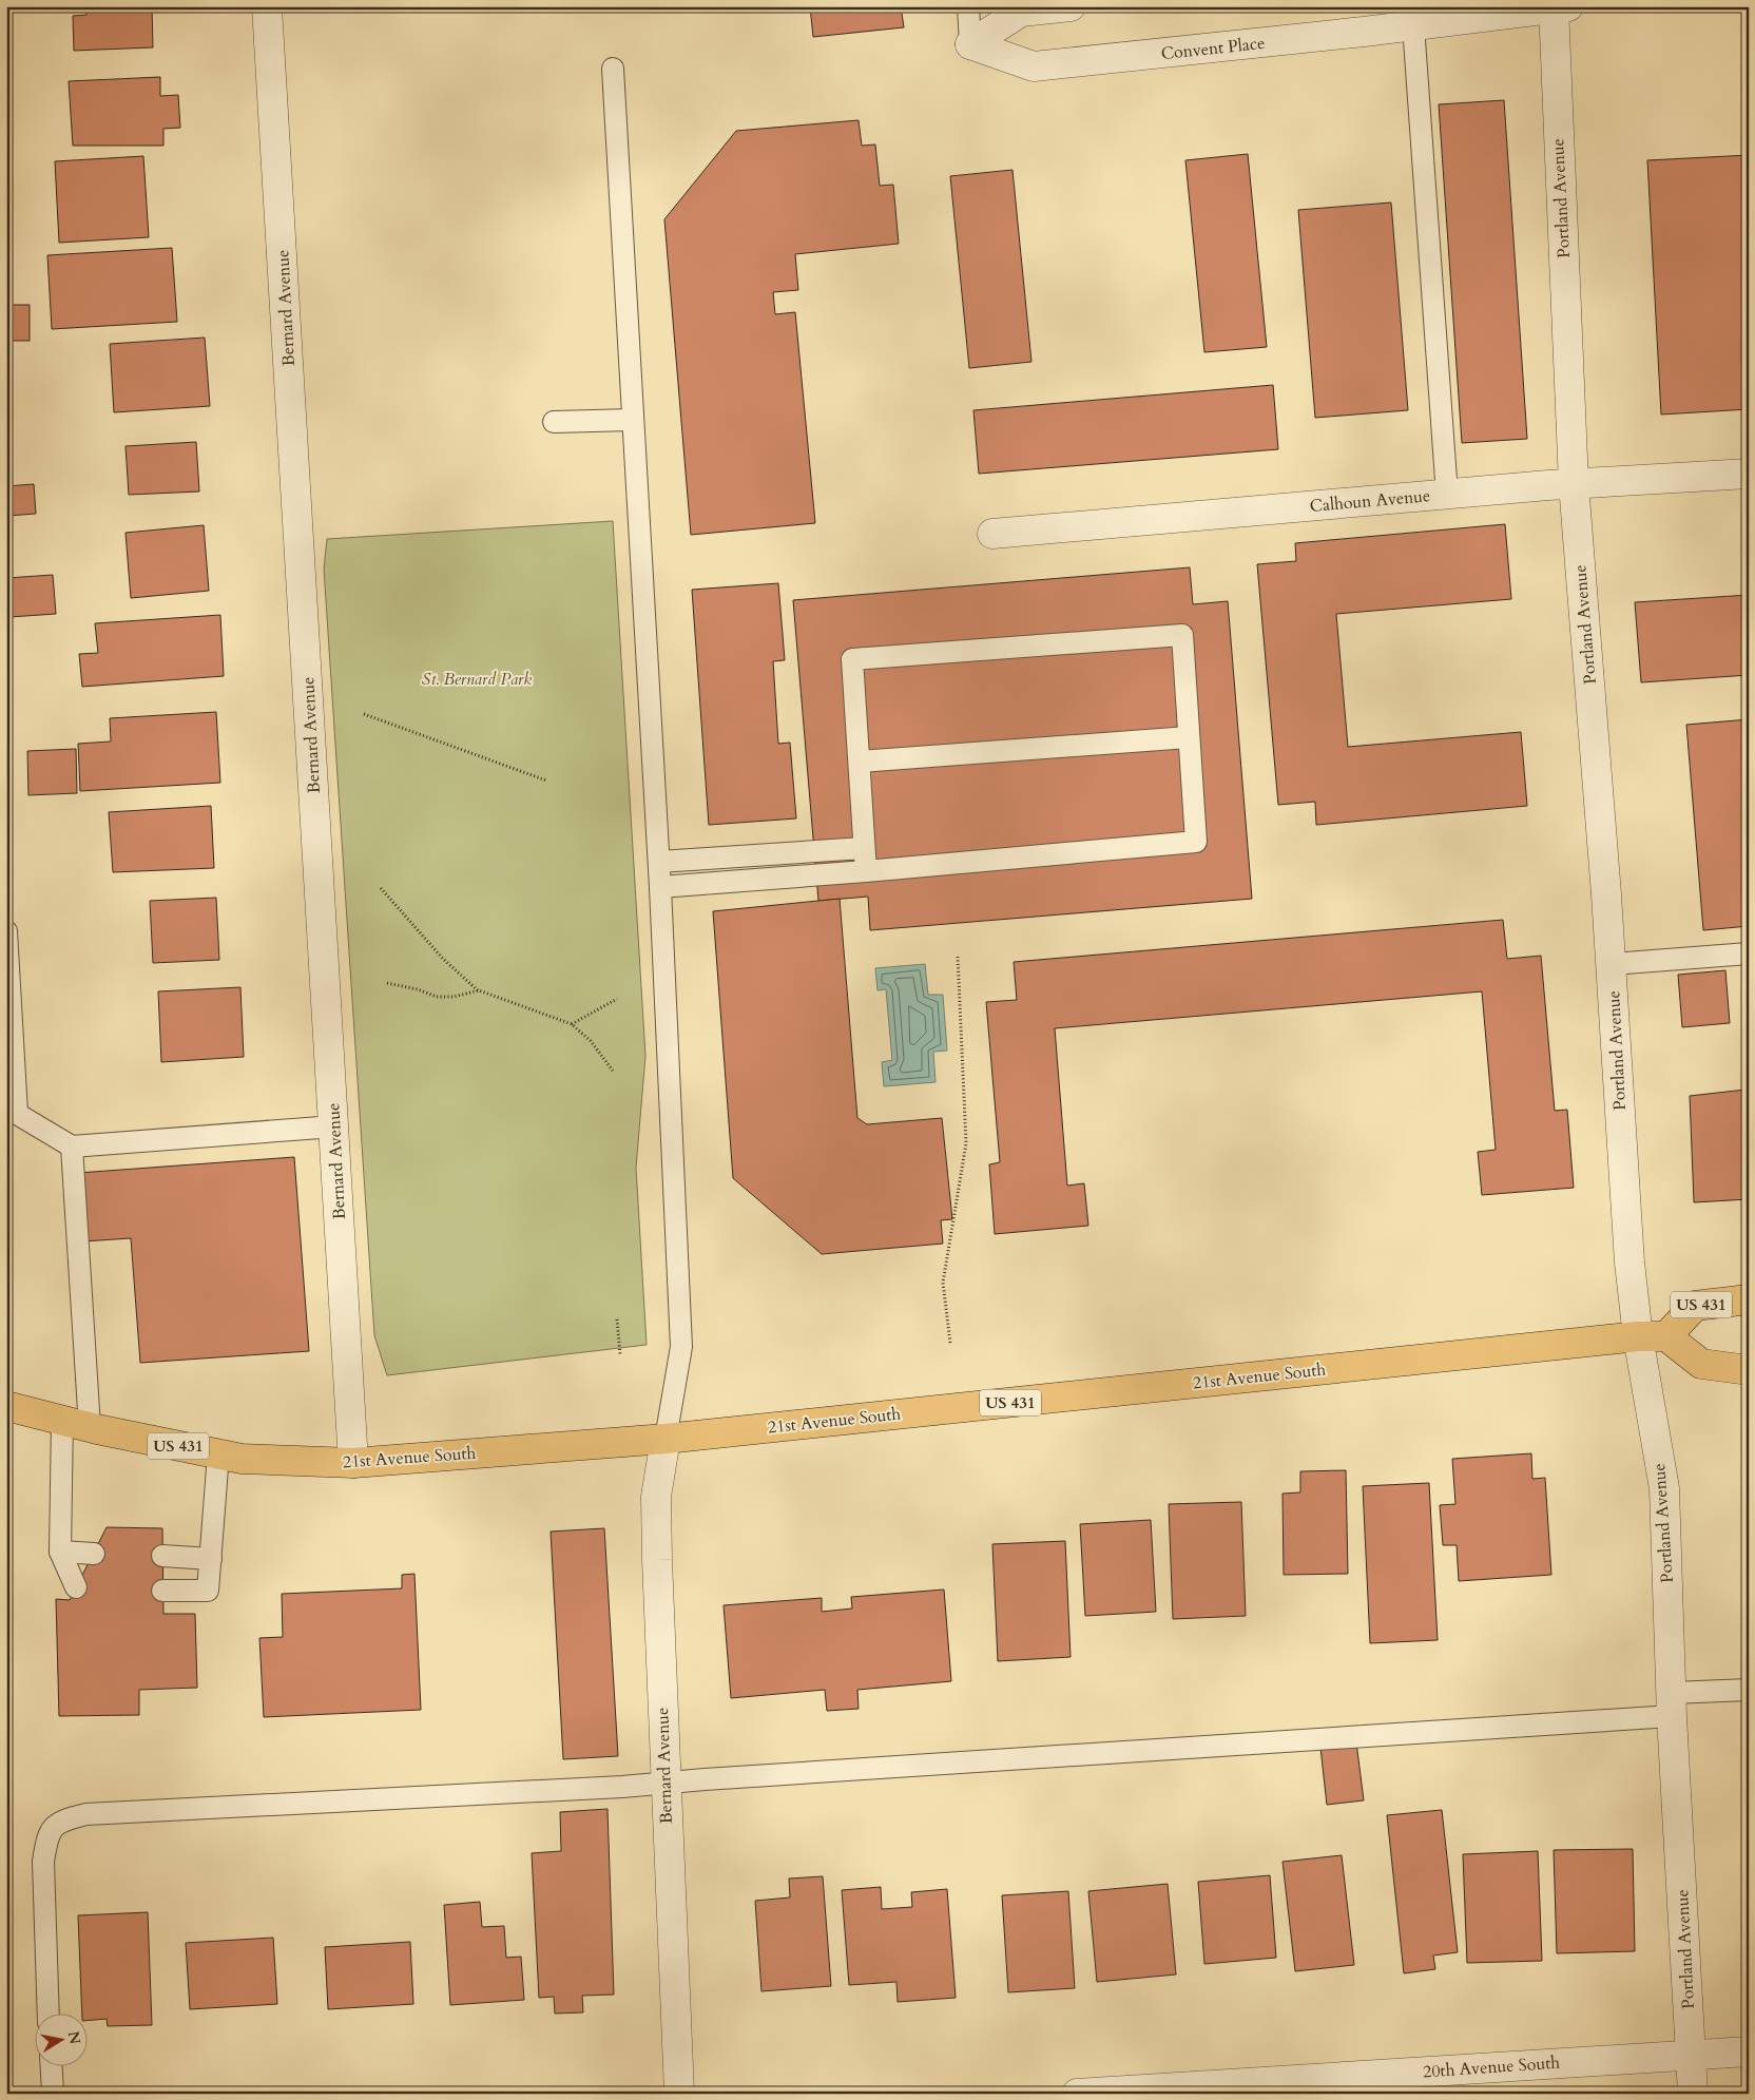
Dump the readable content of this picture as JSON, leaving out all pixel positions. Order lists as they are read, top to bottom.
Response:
{
  "streets": {
    "main road": ["US 431", "21st Avenue South"],
    "street": [
      "Convent Place",
      "Portland Avenue",
      "Bernard Avenue",
      "Calhoun Avenue",
      "20th Avenue South"
    ]
  },
  "crossings": [
    ["Convent Place", "Portland Avenue"],
    ["Portland Avenue", "Calhoun Avenue"],
    ["Portland Avenue", "21st Avenue South"],
    ["Portland Avenue", "20th Avenue South"],
    ["Bernard Avenue", "21st Avenue South"],
    ["US 431", "21st Avenue South"]
  ],
  "parks": ["St. Bernard Park"],
  "north": "right"
}
